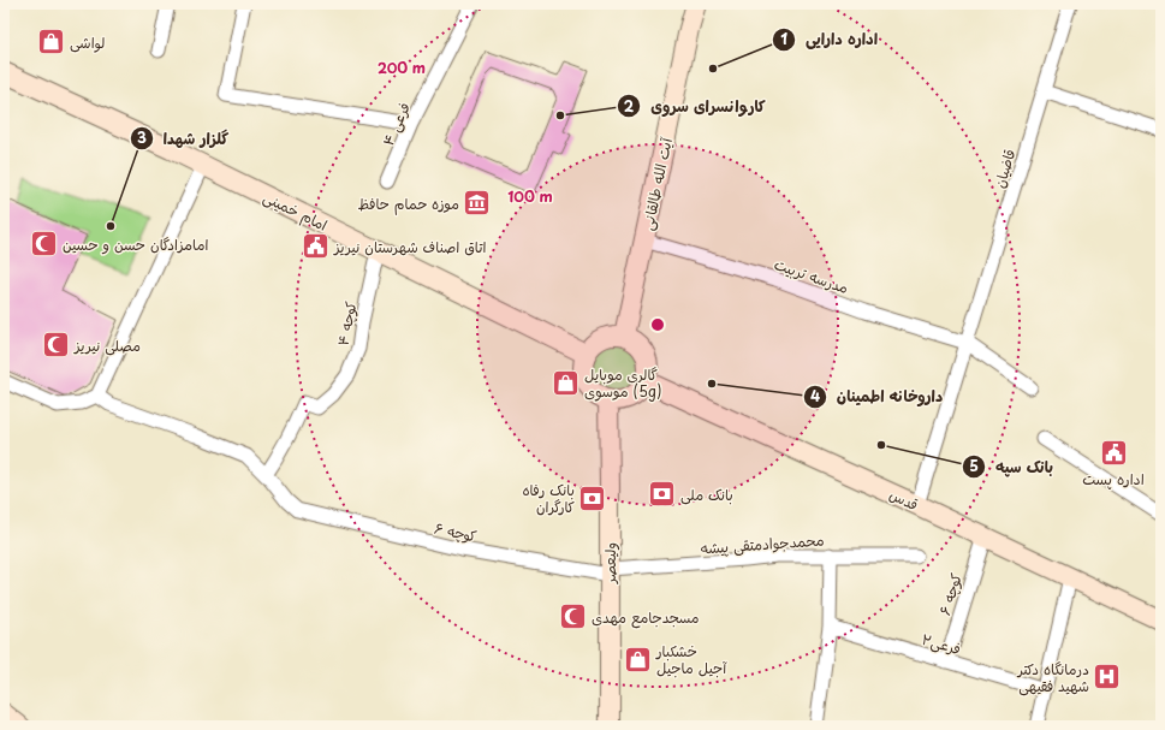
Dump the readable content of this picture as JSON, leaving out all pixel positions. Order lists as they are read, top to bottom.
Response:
{
  "streets": {
    "main road": [
      "آیت الله طالقانی",
      "امام خمینی",
      "قدس",
      "ولیعصر"
    ],
    "street": [
      "فرعی ۴",
      "قاضیان",
      "مدرسه تربیت",
      "کوچه ۴",
      "۶ کوچه",
      "محمدجوادمتقی پیشه",
      "کوچه ۶",
      "فرعی۲"
    ]
  },
  "crossings": [
    ["قاضیان", "مدرسه تربیت"],
    ["قاضیان", "قدس"],
    ["آیت الله طالقانی", "امام خمینی"],
    ["آیت الله طالقانی", "مدرسه تربیت"],
    ["آیت الله طالقانی", "قدس"],
    ["آیت الله طالقانی", "ولیعصر"],
    ["امام خمینی", "کوچه ۴"],
    ["امام خمینی", "قدس"],
    ["امام خمینی", "ولیعصر"],
    ["کوچه ۴", "۶ کوچه"],
    ["قدس", "ولیعصر"],
    ["قدس", "کوچه ۶"],
    ["۶ کوچه", "محمدجوادمتقی پیشه"],
    ["۶ کوچه", "ولیعصر"],
    ["محمدجوادمتقی پیشه", "ولیعصر"],
    ["کوچه ۶", "فرعی۲"]
  ],
  "places": {
    "shop": ["لواشی", "گالری موبایل موسوی (5g)", "خشکبار آجیل ماجیل"],
    "other": [
      "اداره دارایی",
      "کاروانسرای سروی",
      "گلزار شهدا",
      "داروخانه اطمینان",
      "بانک سپه"
    ],
    "museum": ["موزه حمام حافظ"],
    "mosque": ["امامزادگان حسن و حسین", "مصلی نیریز", "مسجدجامع مهدی"],
    "public building": ["اتاق اصناف شهرستان نیریز", "اداره پست"],
    "bank": ["بانک ملی", "بانک رفاه کارگران"],
    "hospital": ["درمانگاه دکتر شهید فقیهی"]
  },
  "rings": ["200 m", "100 m"]
}
